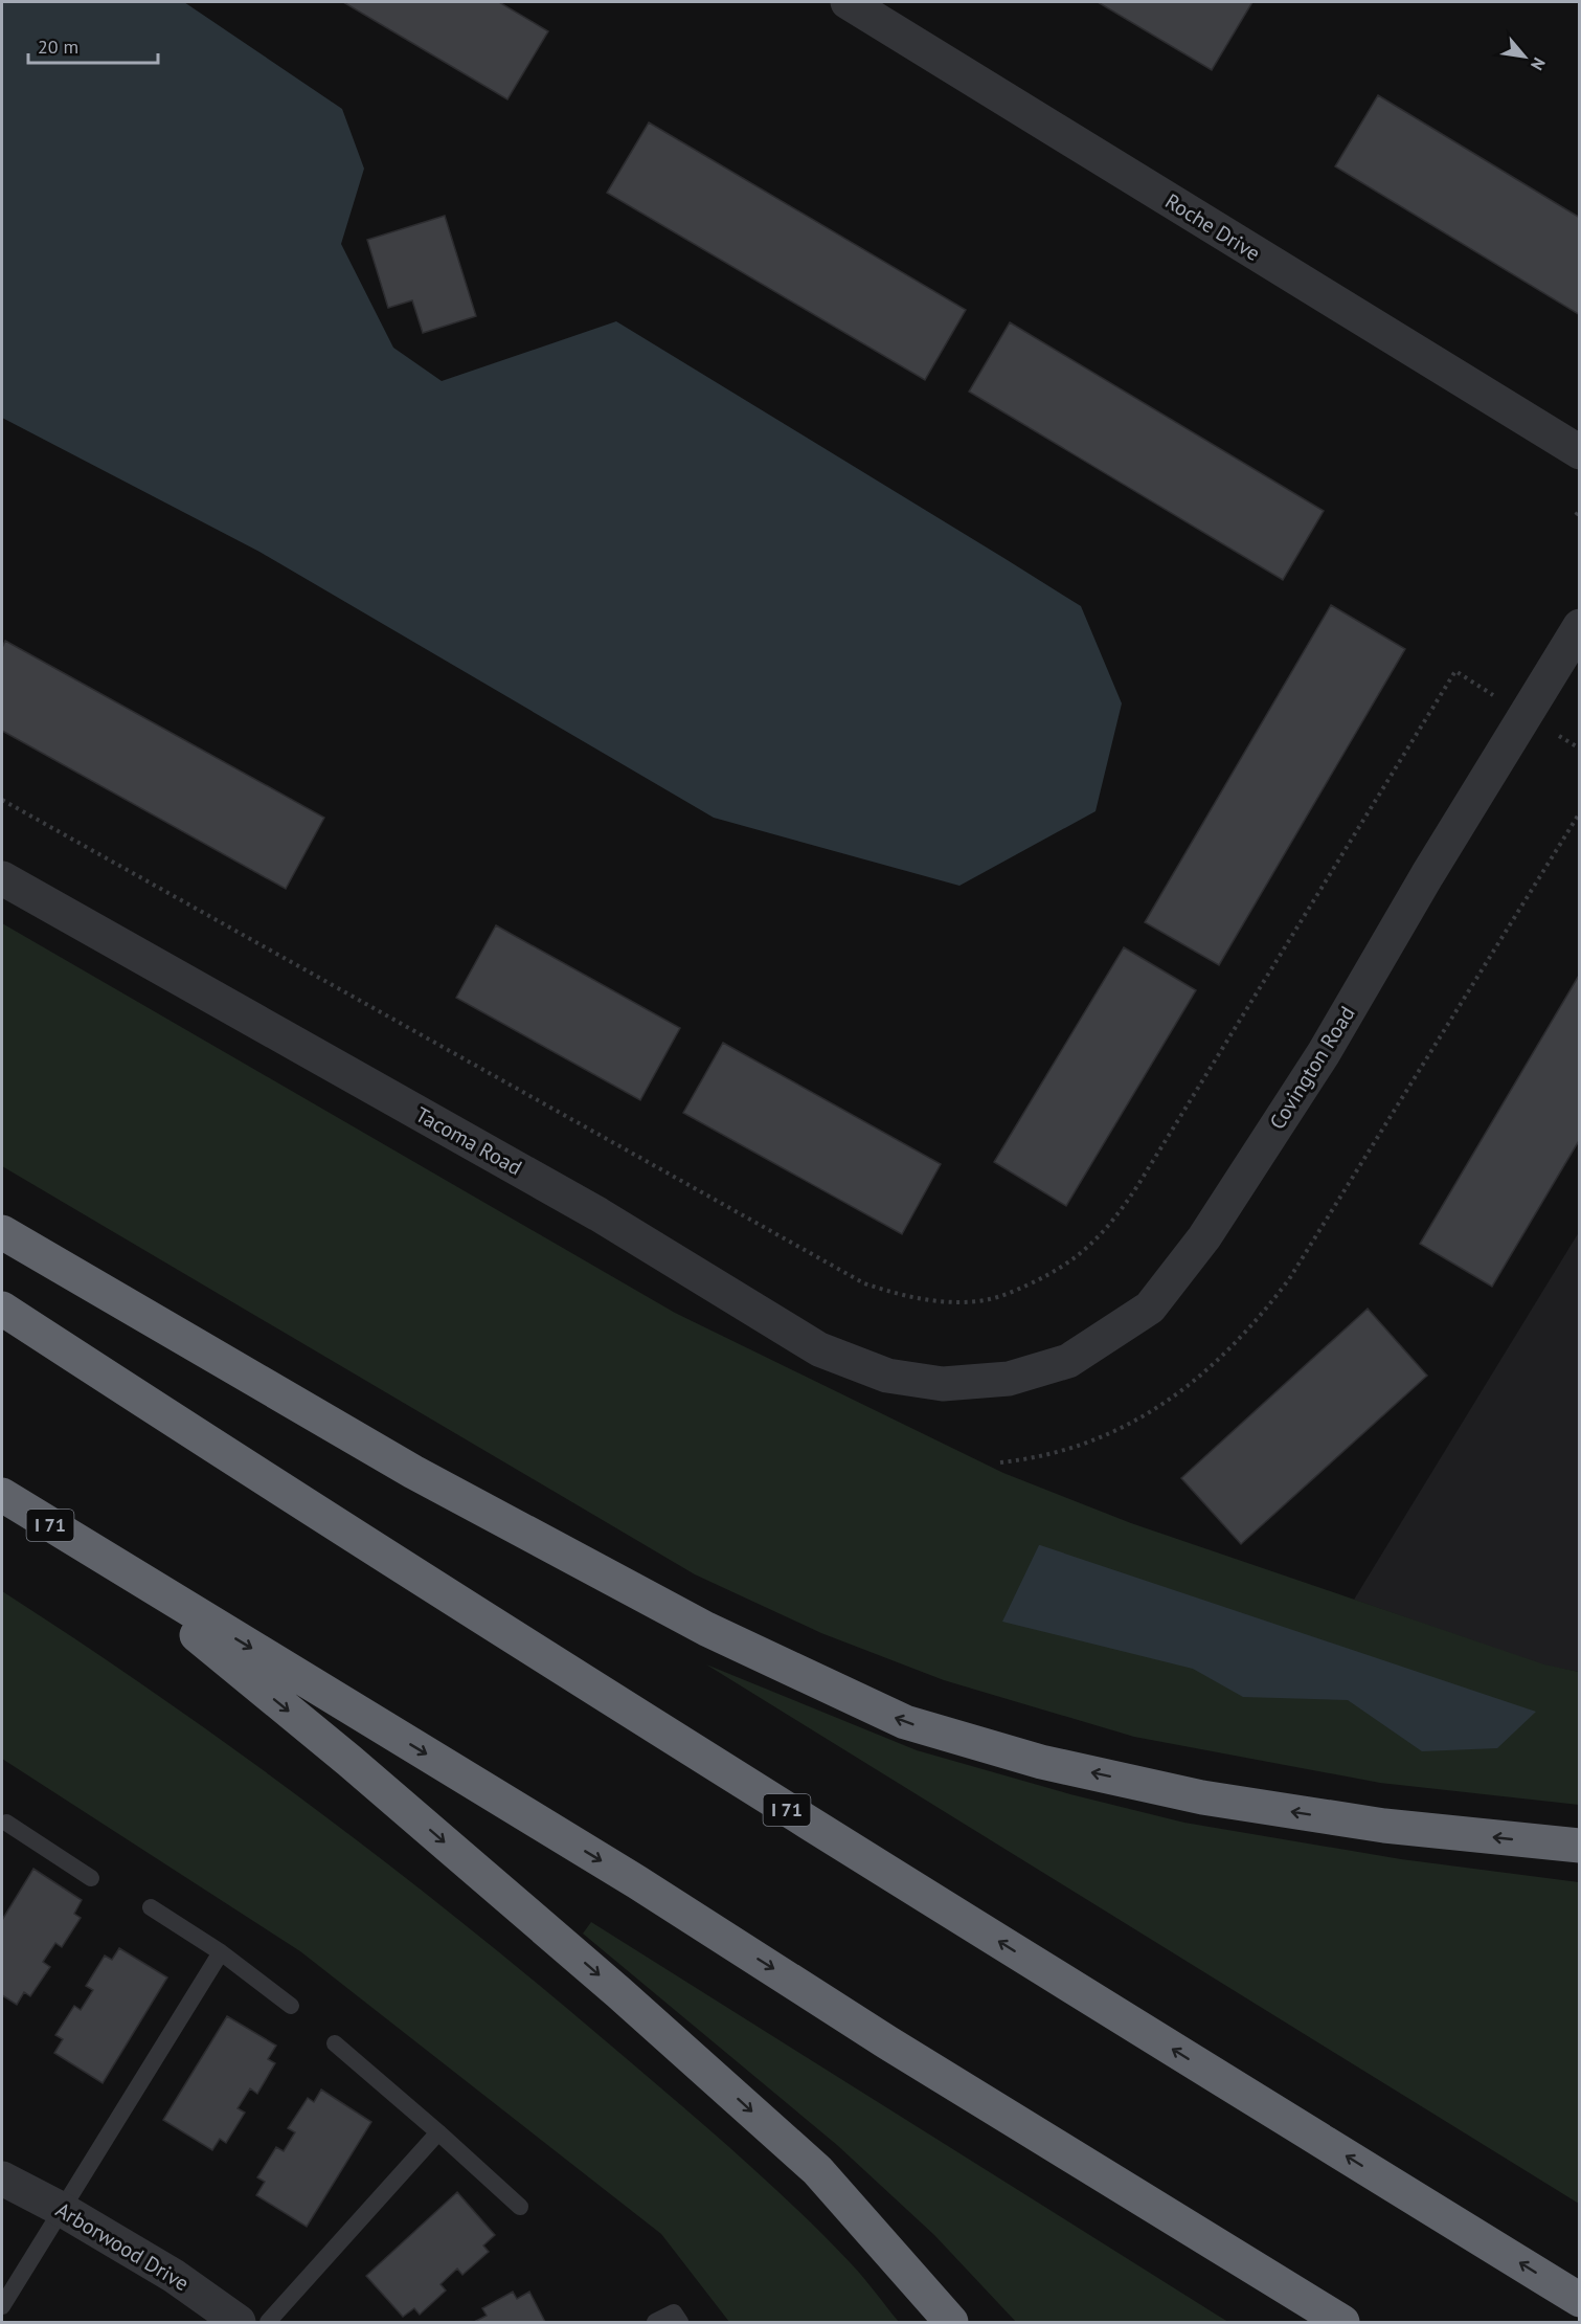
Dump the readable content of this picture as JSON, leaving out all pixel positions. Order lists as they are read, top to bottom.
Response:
{
  "streets": {
    "highway": ["I 71"],
    "street": [
      "Roche Drive",
      "Covington Road",
      "Tacoma Road",
      "Arborwood Drive"
    ]
  },
  "crossings": [
    ["Covington Road", "Tacoma Road"]
  ],
  "scale_bar": "20 m",
  "north": "bottom right"
}
